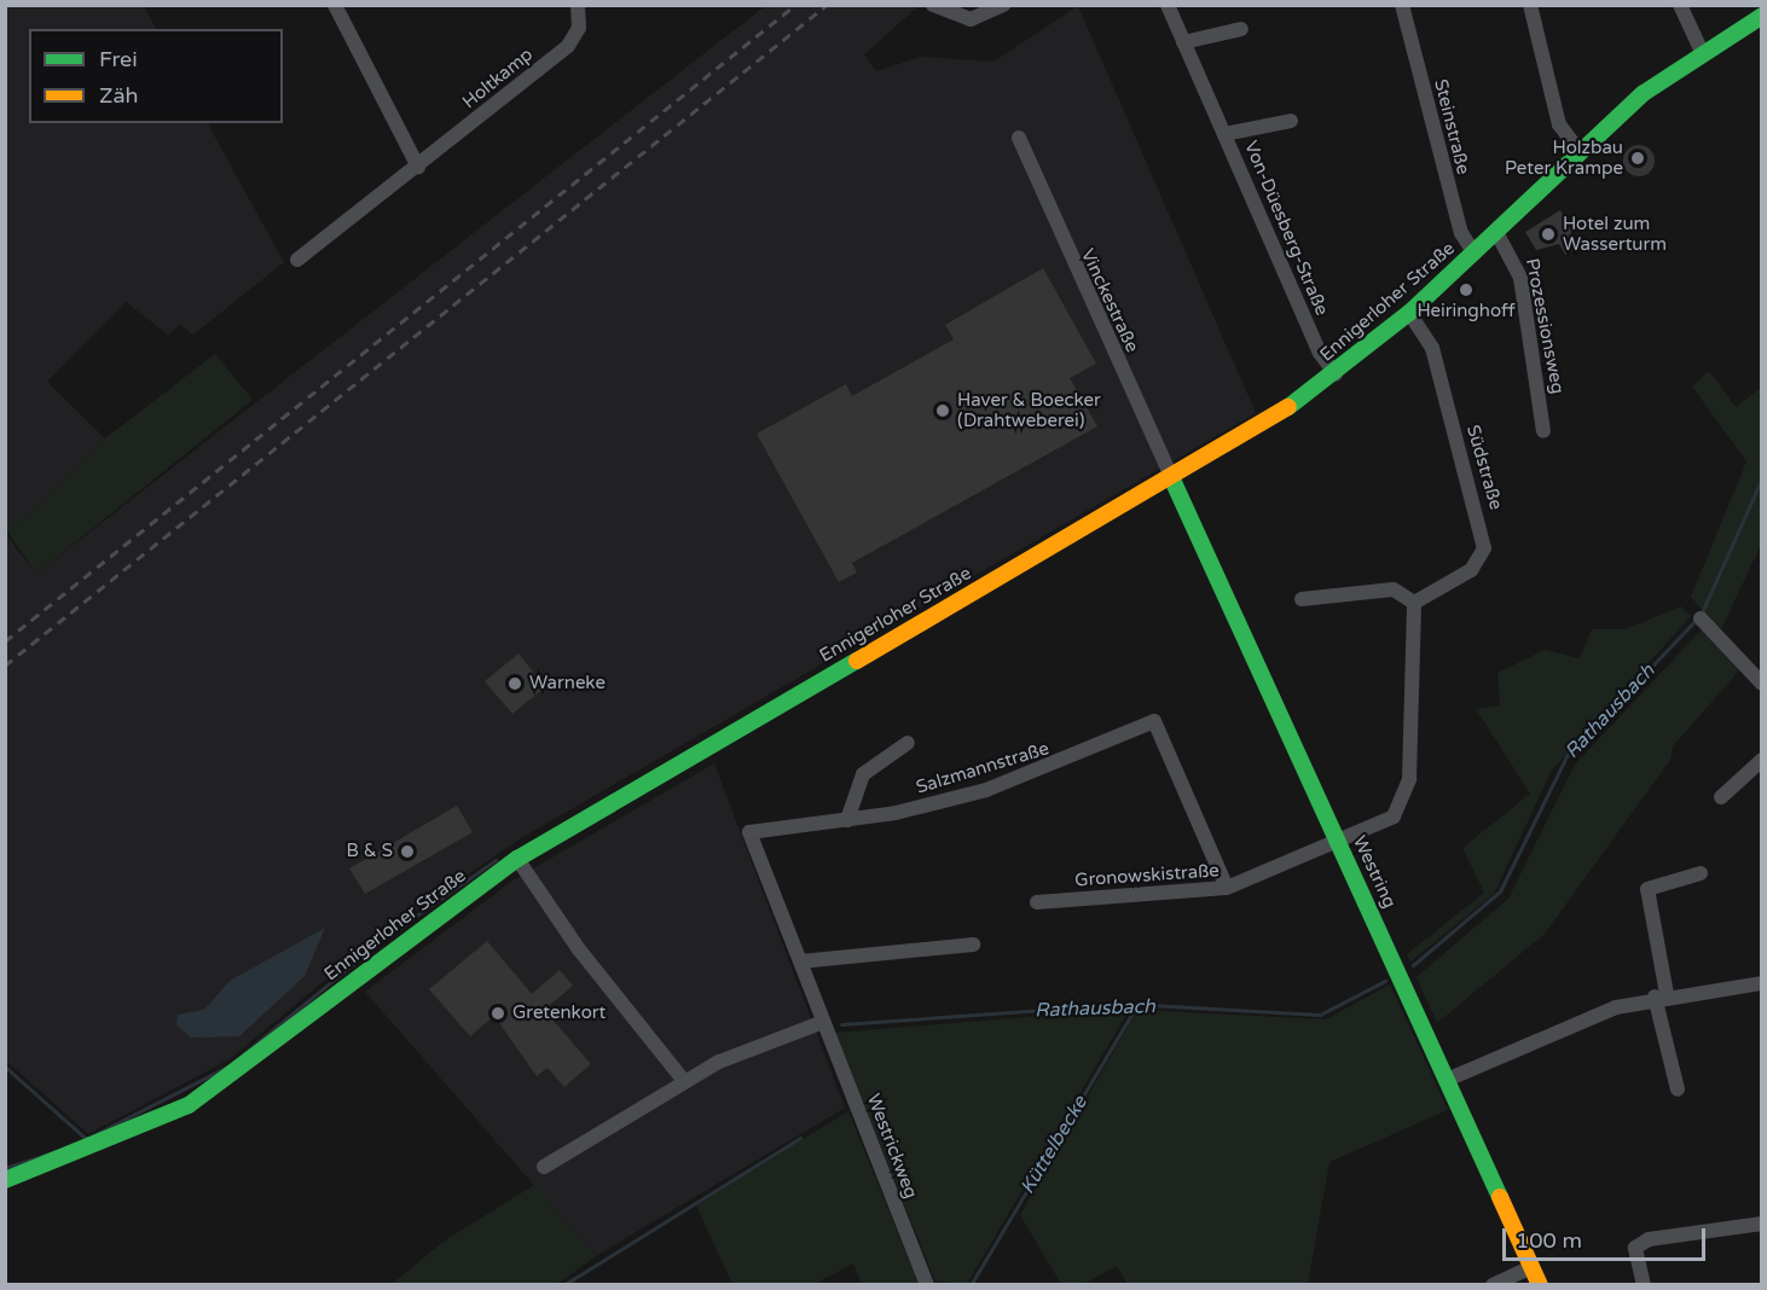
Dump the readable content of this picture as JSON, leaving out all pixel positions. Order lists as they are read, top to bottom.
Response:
{
  "streets": {
    "main road": ["Ennigerloher Straße", "Westring"],
    "street": [
      "Holtkamp",
      "Steinstraße",
      "Von-Düesberg-Straße",
      "Vinckestraße",
      "Prozessionsweg",
      "Südstraße",
      "Salzmannstraße",
      "Gronowskistraße",
      "Westrickweg"
    ]
  },
  "crossings": [
    ["Steinstraße", "Ennigerloher Straße"],
    ["Von-Düesberg-Straße", "Ennigerloher Straße"],
    ["Vinckestraße", "Ennigerloher Straße"],
    ["Vinckestraße", "Westring"],
    ["Ennigerloher Straße", "Prozessionsweg"],
    ["Ennigerloher Straße", "Südstraße"],
    ["Ennigerloher Straße", "Westring"],
    ["Salzmannstraße", "Gronowskistraße"],
    ["Salzmannstraße", "Westrickweg"],
    ["Westring", "Gronowskistraße"]
  ],
  "water": ["Rathausbach", "Küttelbecke"],
  "places": [
    "Holzbau Peter Krampe",
    "Hotel zum Wasserturm",
    "Heiringhoff",
    "Haver & Boecker (Drahtweberei)",
    "Warneke",
    "B & S",
    "Gretenkort"
  ],
  "legend": ["Frei", "Zäh"],
  "scale_bar": "100 m"
}
